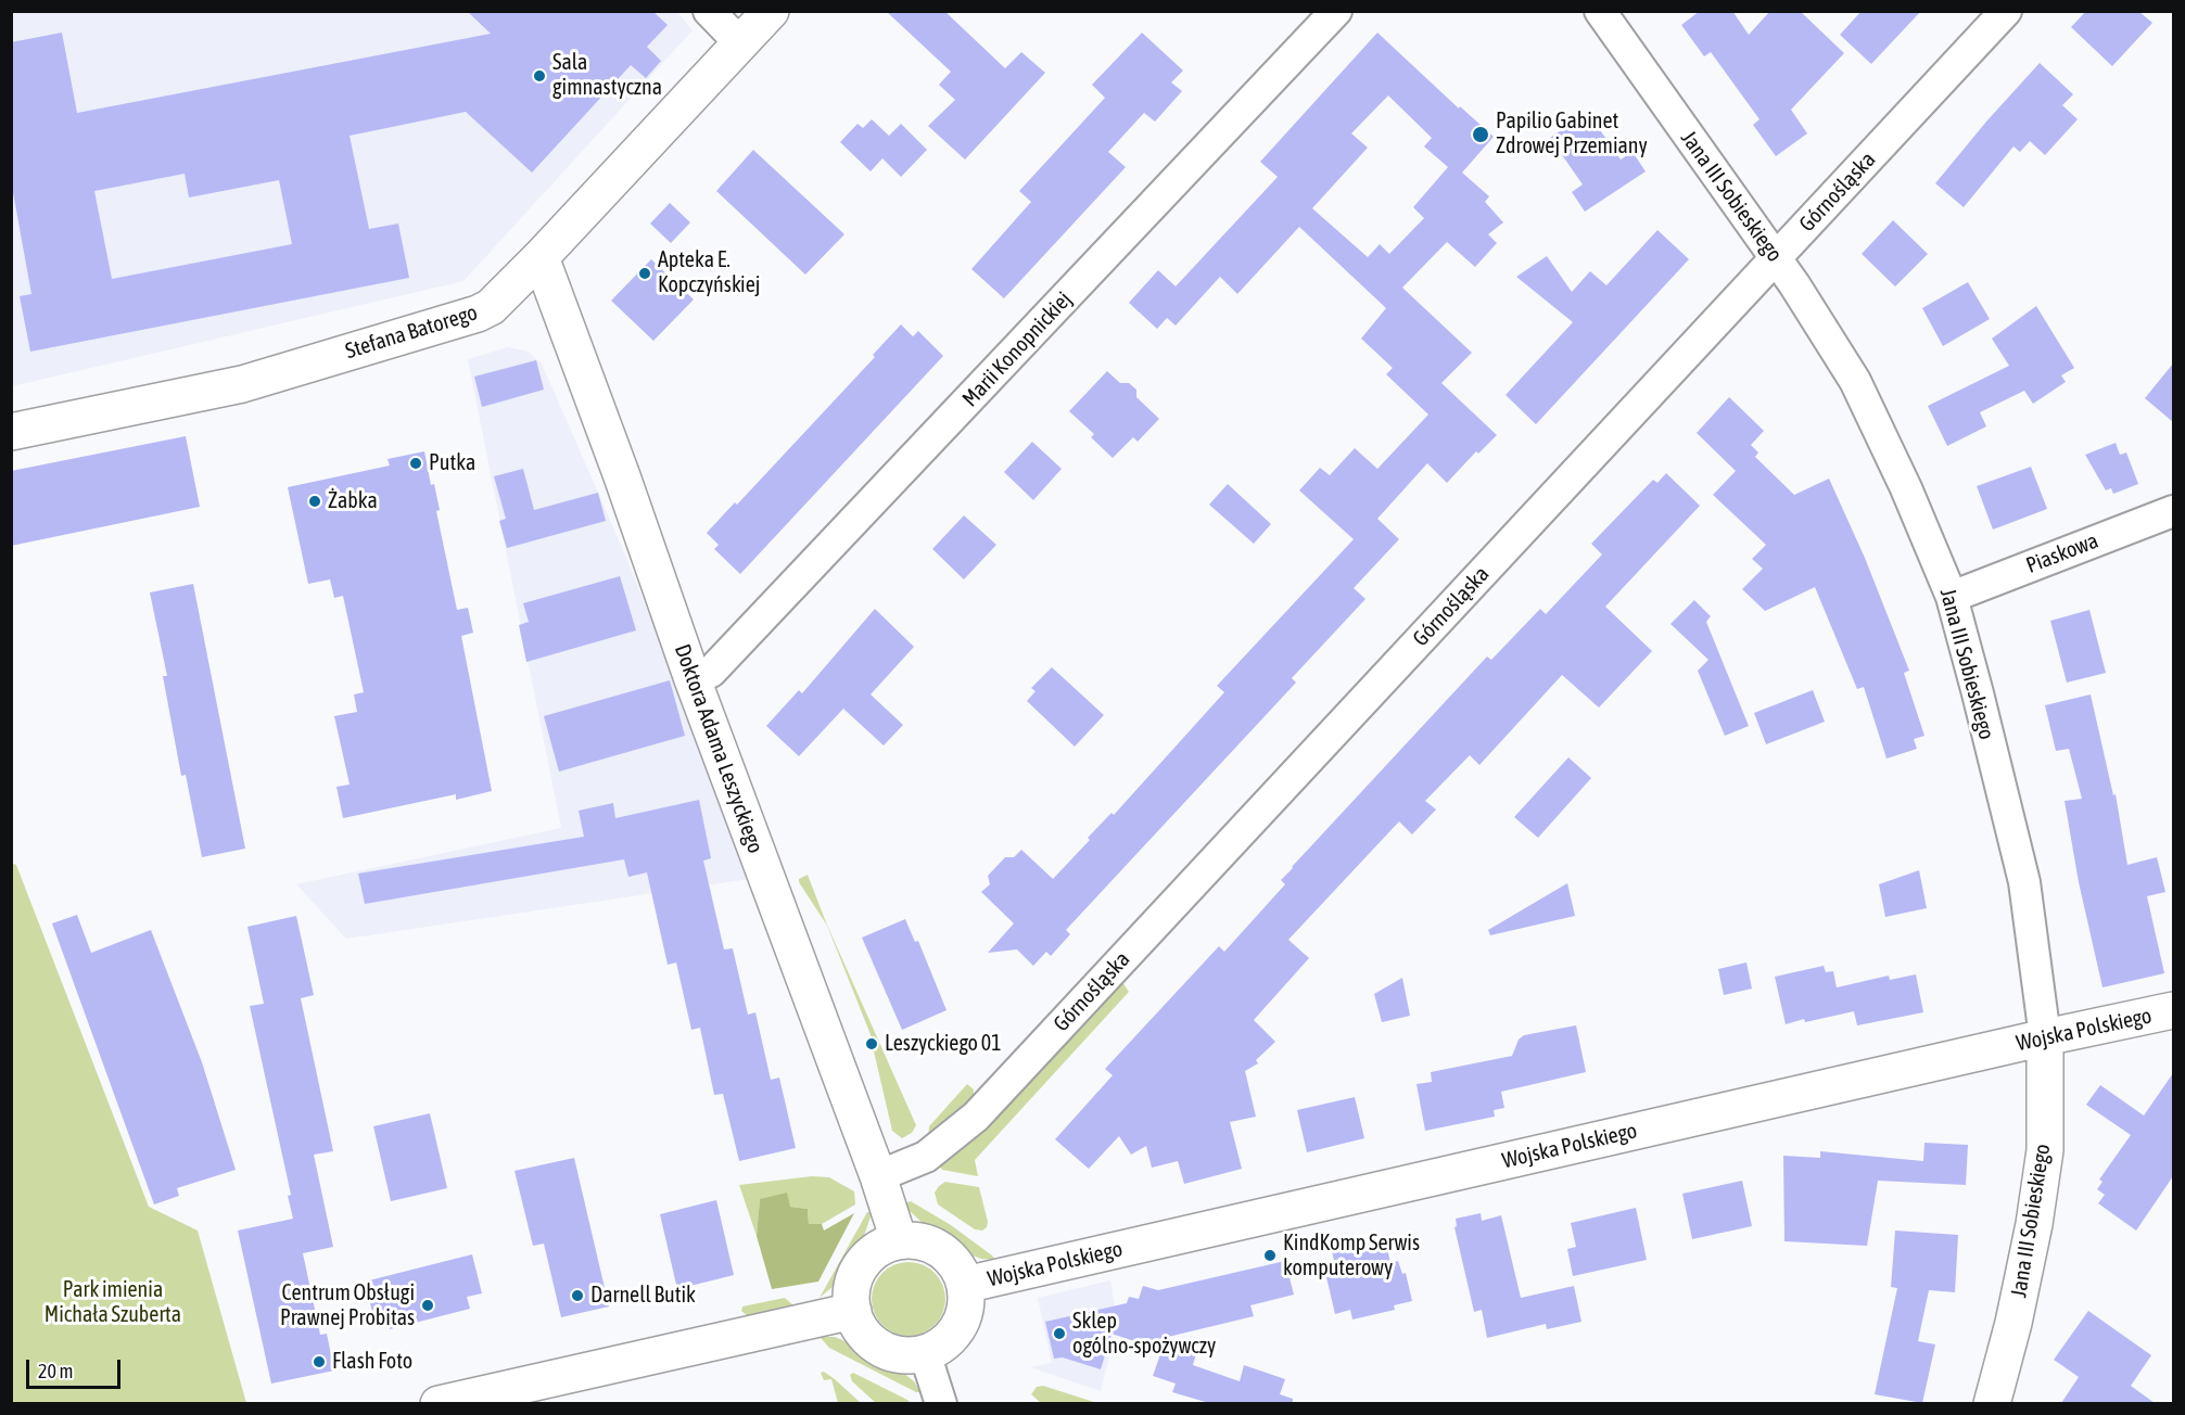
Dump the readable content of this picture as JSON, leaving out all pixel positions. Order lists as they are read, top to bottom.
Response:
{
  "streets": {
    "street": [
      "Górnośląska",
      "Jana III Sobieskiego",
      "Stefana Batorego",
      "Marii Konopnickiej",
      "Piaskowa",
      "Doktora Adama Leszyckiego",
      "Wojska Polskiego"
    ]
  },
  "crossings": [
    ["Górnośląska", "Jana III Sobieskiego"],
    ["Górnośląska", "Doktora Adama Leszyckiego"],
    ["Jana III Sobieskiego", "Piaskowa"],
    ["Jana III Sobieskiego", "Wojska Polskiego"],
    ["Stefana Batorego", "Doktora Adama Leszyckiego"],
    ["Marii Konopnickiej", "Doktora Adama Leszyckiego"],
    ["Doktora Adama Leszyckiego", "Wojska Polskiego"]
  ],
  "parks": ["Park imienia Michała Szuberta"],
  "places": [
    "Sala gimnastyczna",
    "Papilio Gabinet Zdrowej Przemiany",
    "Apteka E. Kopczyńskiej",
    "Putka",
    "Żabka",
    "Leszyckiego 01",
    "KindKomp Serwis komputerowy",
    "Darnell Butik",
    "Centrum Obsługi Prawnej Probitas",
    "Sklep ogólno-spożywczy",
    "Flash Foto"
  ],
  "scale_bar": "20 m"
}
